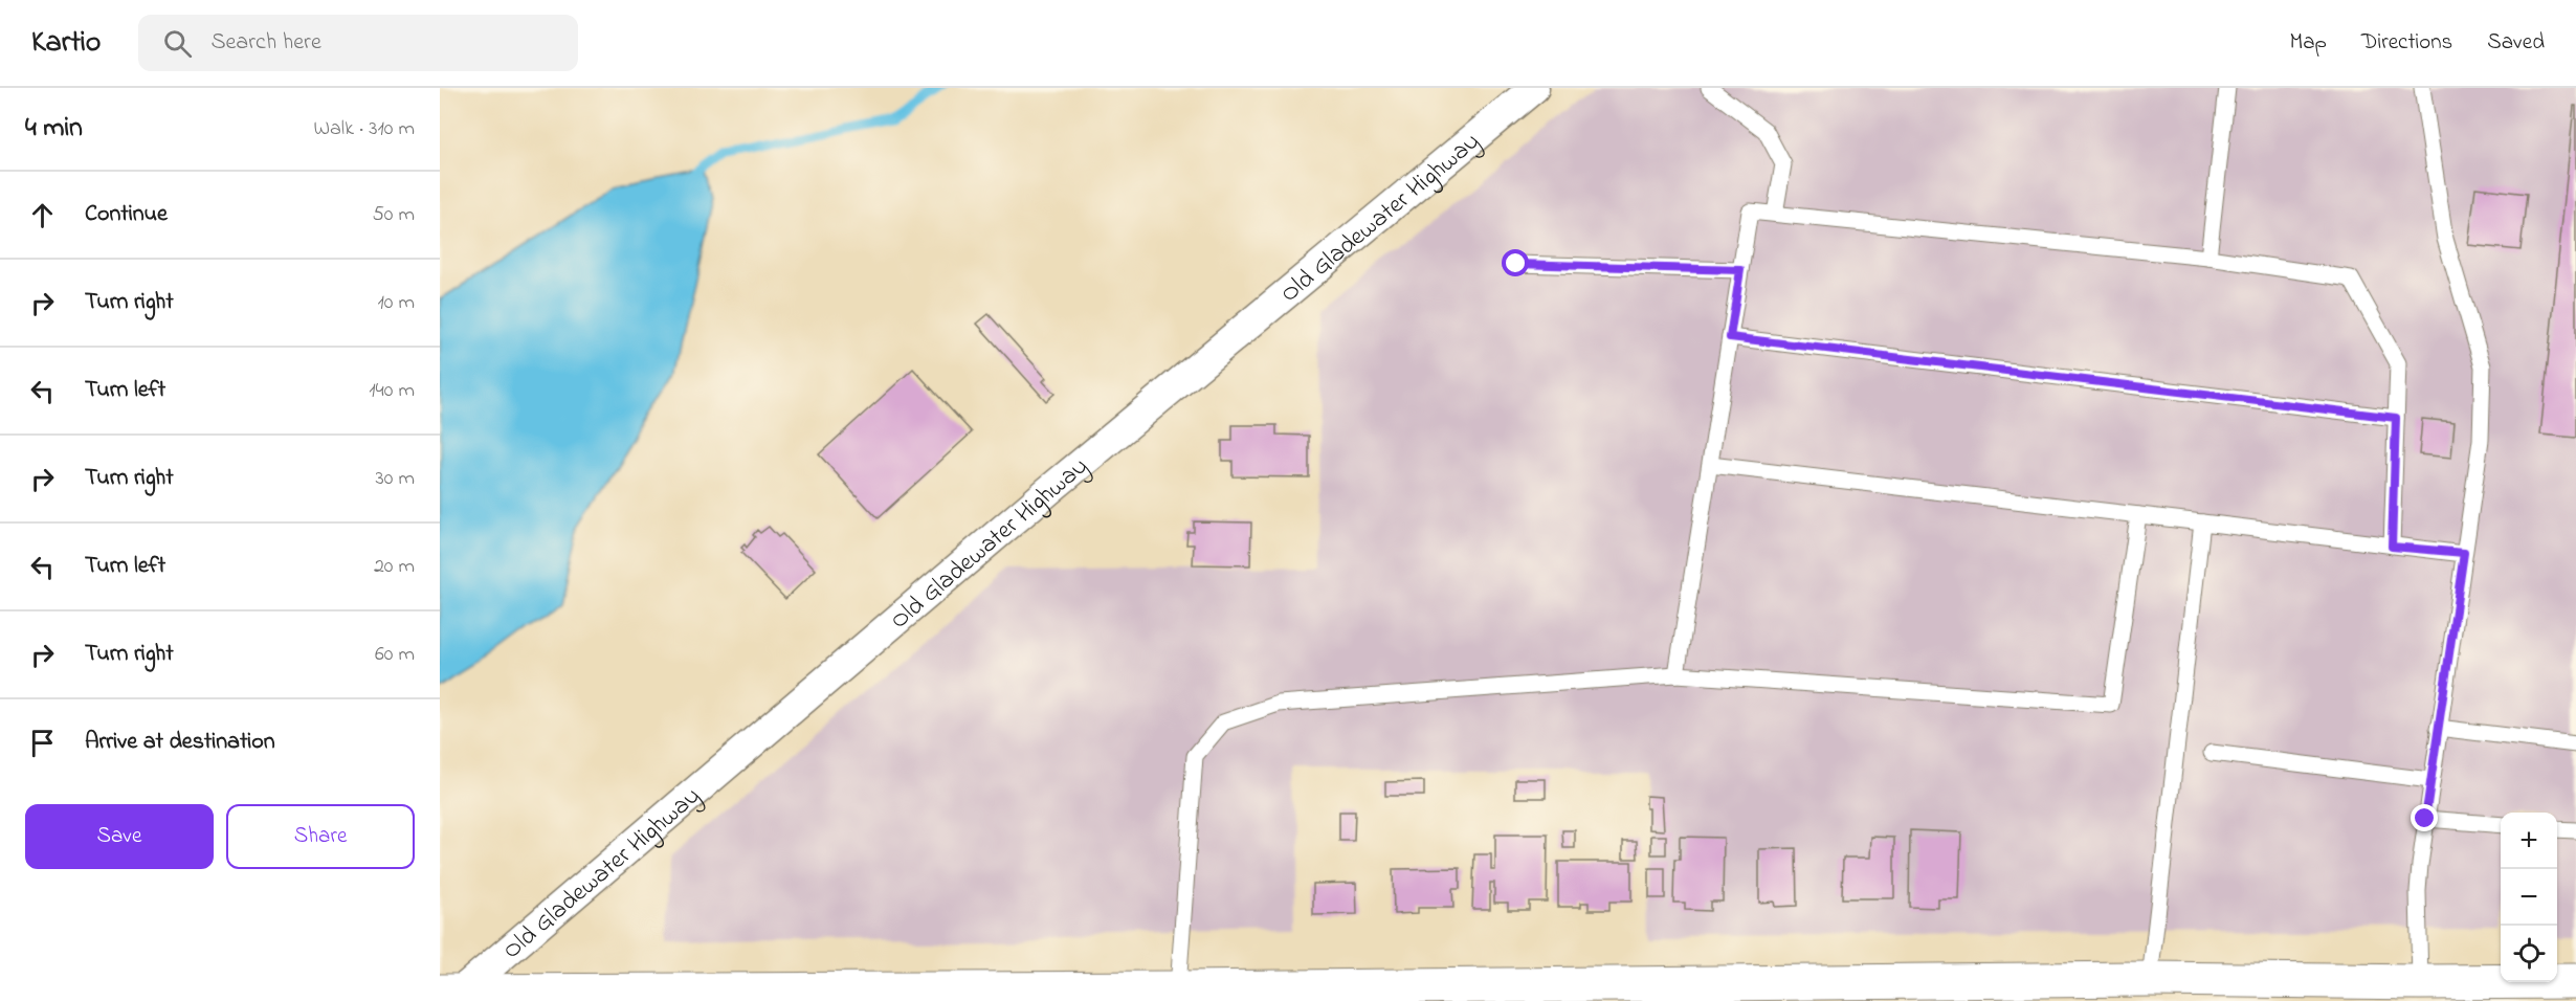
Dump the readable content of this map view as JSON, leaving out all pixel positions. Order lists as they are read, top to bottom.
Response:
{
  "streets": {
    "street": ["Old Gladewater Highway"]
  },
  "page": {
    "header": "Kartio",
    "search": "Search here",
    "nav": ["Map", "Directions", "Saved"],
    "heading": ["4 min", "Walk · 310 m"],
    "list": [
      ["Continue", "50 m"],
      ["Turn right", "10 m"],
      ["Turn left", "140 m"],
      ["Turn right", "30 m"],
      ["Turn left", "20 m"],
      ["Turn right", "60 m"],
      "Arrive at destination"
    ],
    "buttons": ["Save", "Share"],
    "map_buttons": ["+", "−"]
  }
}
